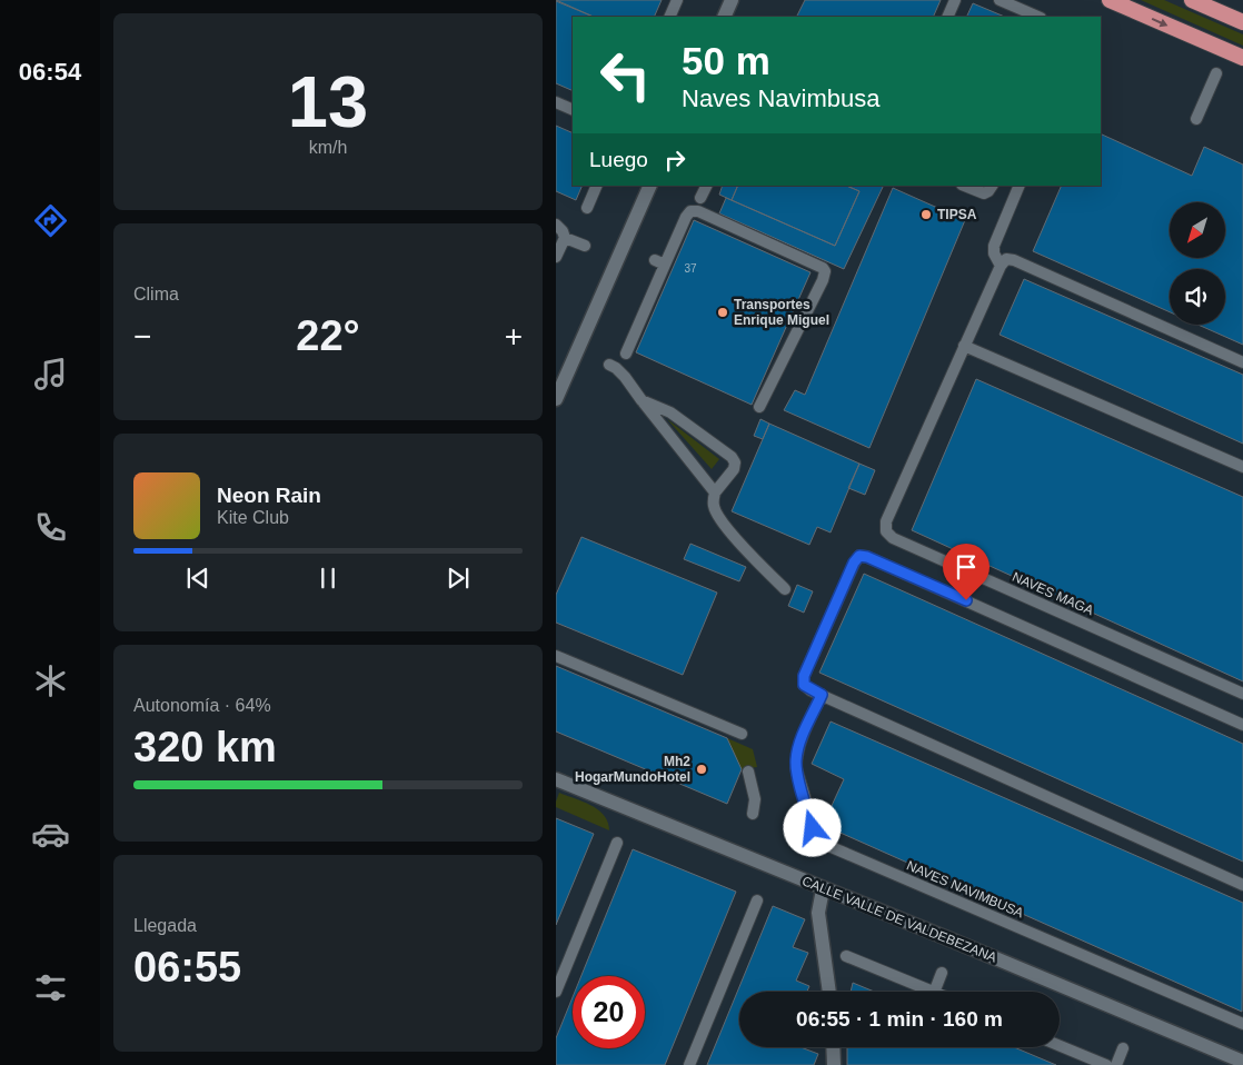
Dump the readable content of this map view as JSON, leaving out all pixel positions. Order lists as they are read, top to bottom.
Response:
{
  "streets": {
    "street": ["CALLE VALLE DE VALDEBEZANA"],
    "lane": ["NAVES MAGA", "NAVES NAVIMBUSA"]
  },
  "places": ["TIPSA", "Transportes Enrique Miguel", "Mh2 HogarMundoHotel"],
  "house_numbers": ["37"],
  "north": "bottom left",
  "page": {
    "tabs": "06:54",
    "tile": [
      ["13", "km/h"],
      "Clima",
      ["Autonomía · 64%", "320 km"],
      ["Llegada", "06:55"]
    ],
    "turn": ["50 m", "Naves Navimbusa"],
    "then": "Luego",
    "heat": ["−", "22°", "+"],
    "song": ["Neon Rain", "Kite Club"],
    "limit": "20",
    "trip": "06:55 · 1 min · 160 m"
  }
}
